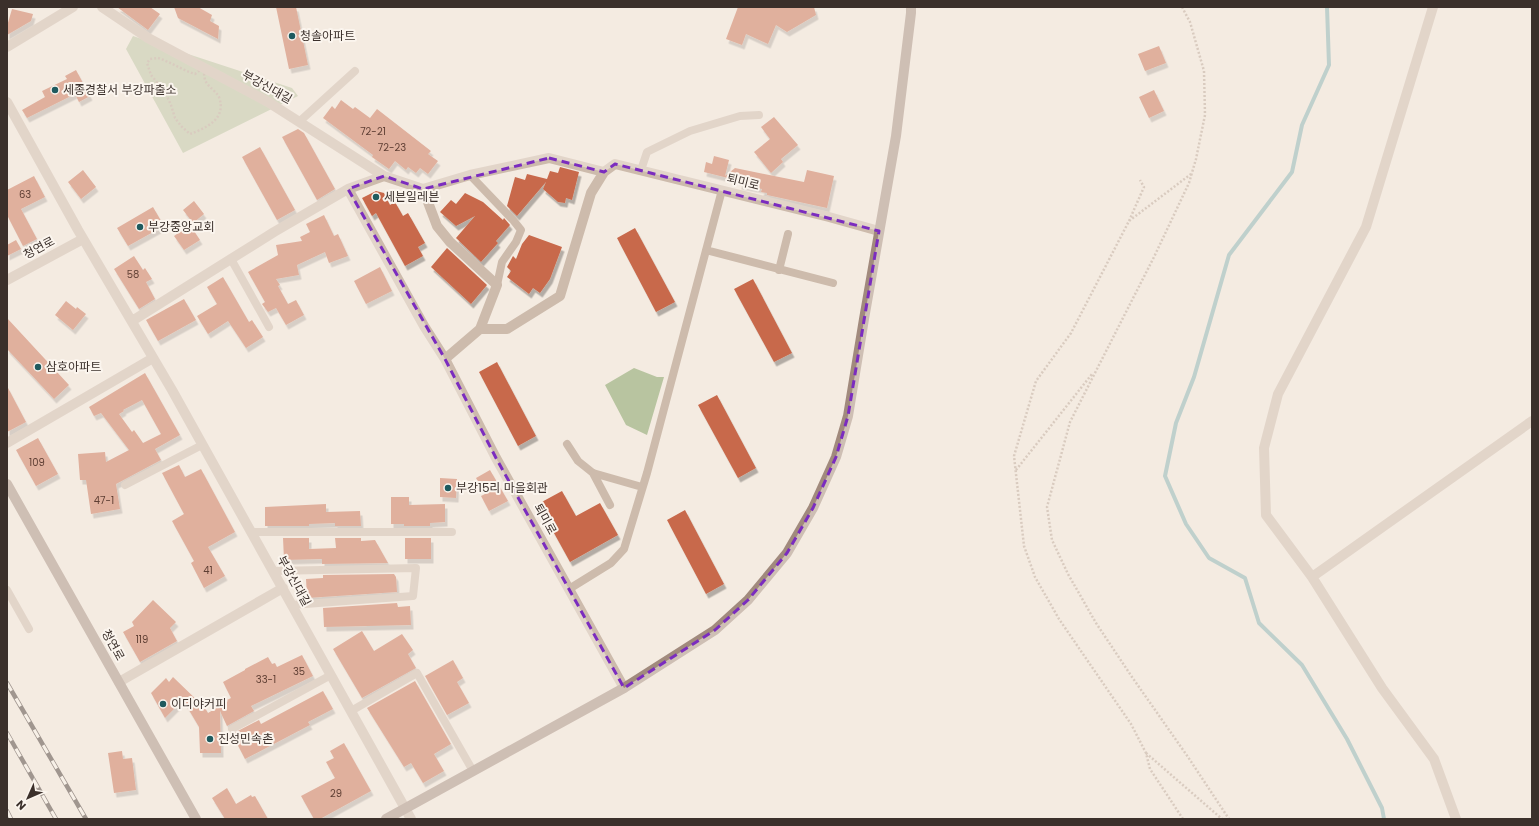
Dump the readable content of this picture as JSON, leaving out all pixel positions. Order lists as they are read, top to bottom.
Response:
{
  "streets": {
    "street": ["부강신대길", "퇴미로", "청연로"]
  },
  "crossings": [
    ["부강신대길", "청연로"]
  ],
  "places": [
    "청솔아파트",
    "세종경찰서 부강파출소",
    "세븐일레븐",
    "부강중앙교회",
    "삼호아파트",
    "부강15리 마을회관",
    "이디야커피",
    "진성민속촌"
  ],
  "house_numbers": [
    "72-21",
    "72-23",
    "63",
    "58",
    "109",
    "47-1",
    "41",
    "119",
    "35",
    "33-1",
    "29"
  ],
  "north": "bottom left"
}
